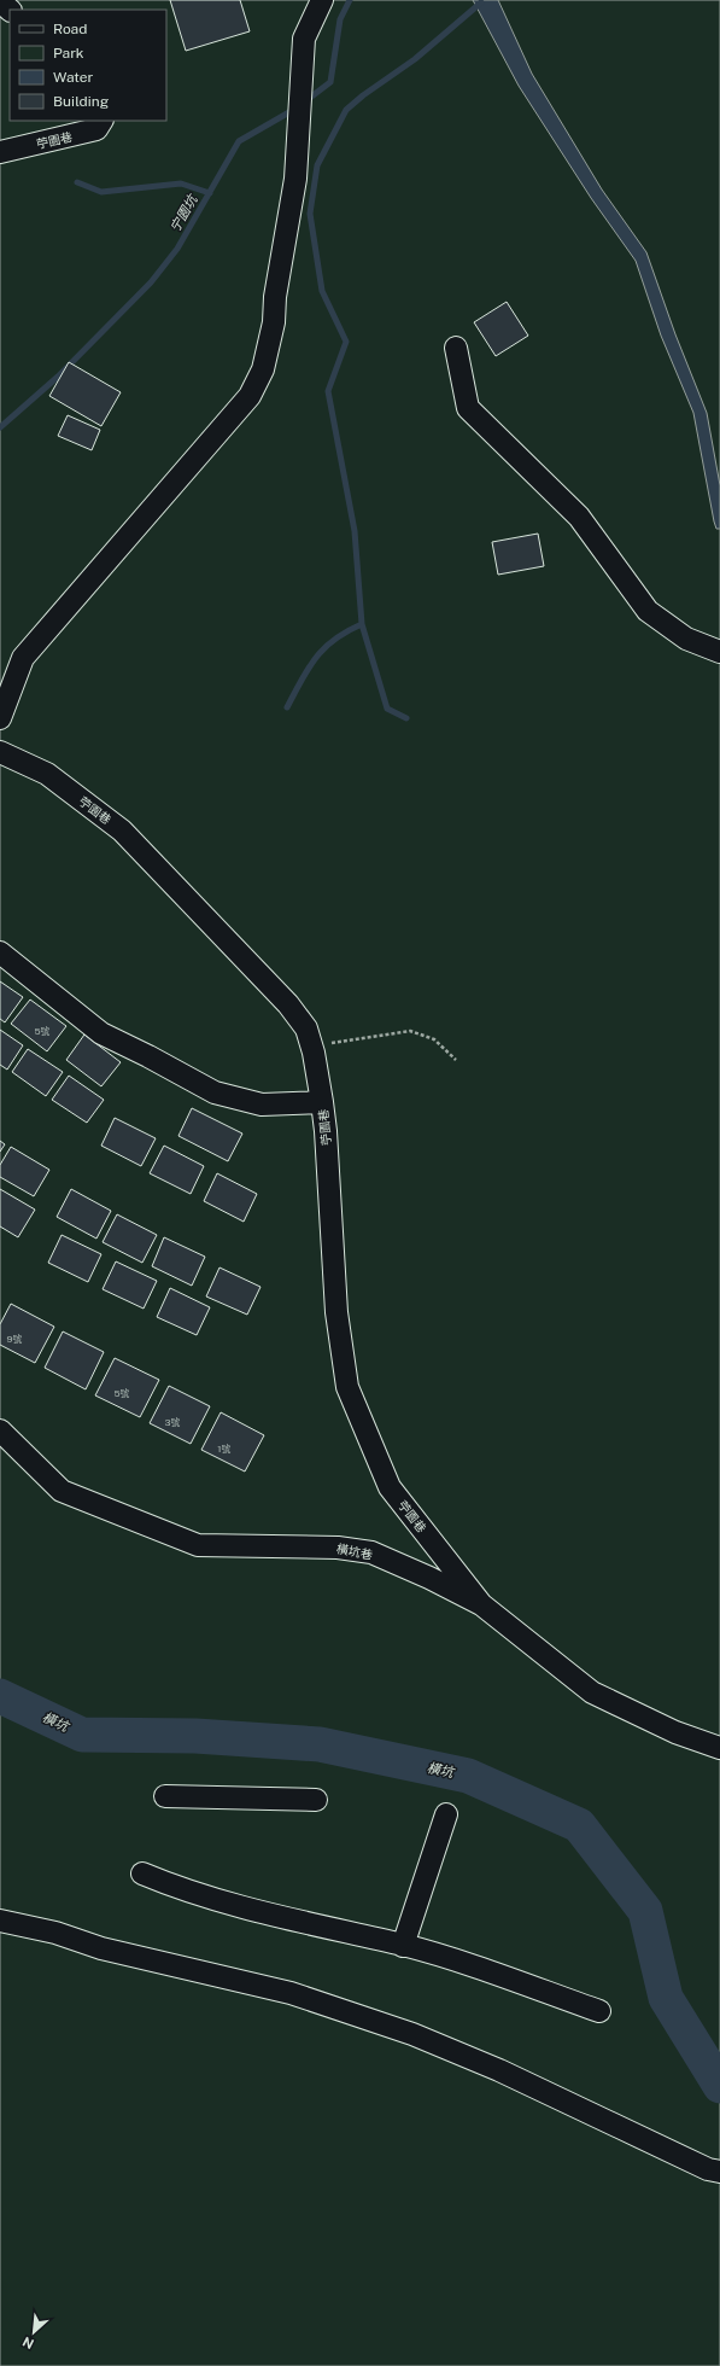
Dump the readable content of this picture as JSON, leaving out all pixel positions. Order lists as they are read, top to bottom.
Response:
{
  "streets": {
    "street": ["苧園巷", "橫坑巷"]
  },
  "crossings": [
    ["苧園巷", "橫坑巷"]
  ],
  "water": ["宁園坑", "橫坑"],
  "house_numbers": [
    "5號",
    "9號",
    "5號",
    "3號",
    "1號"
  ],
  "legend": [
    "Road",
    "Park",
    "Water",
    "Building"
  ],
  "north": "bottom left"
}
